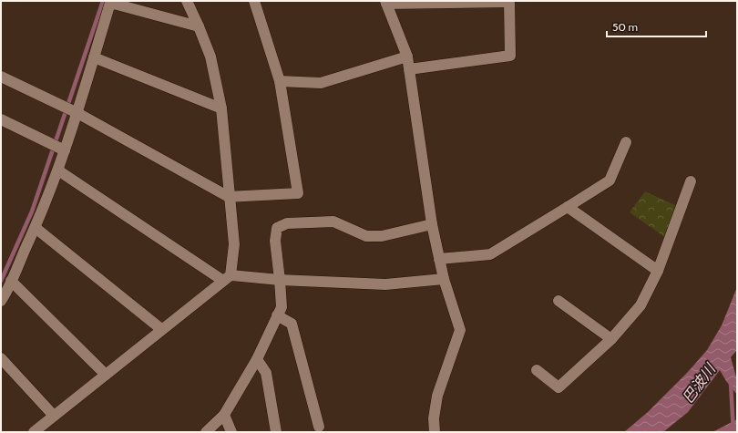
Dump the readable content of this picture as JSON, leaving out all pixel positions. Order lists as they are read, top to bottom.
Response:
{
  "water": ["巴波川"],
  "scale_bar": "50 m"
}
